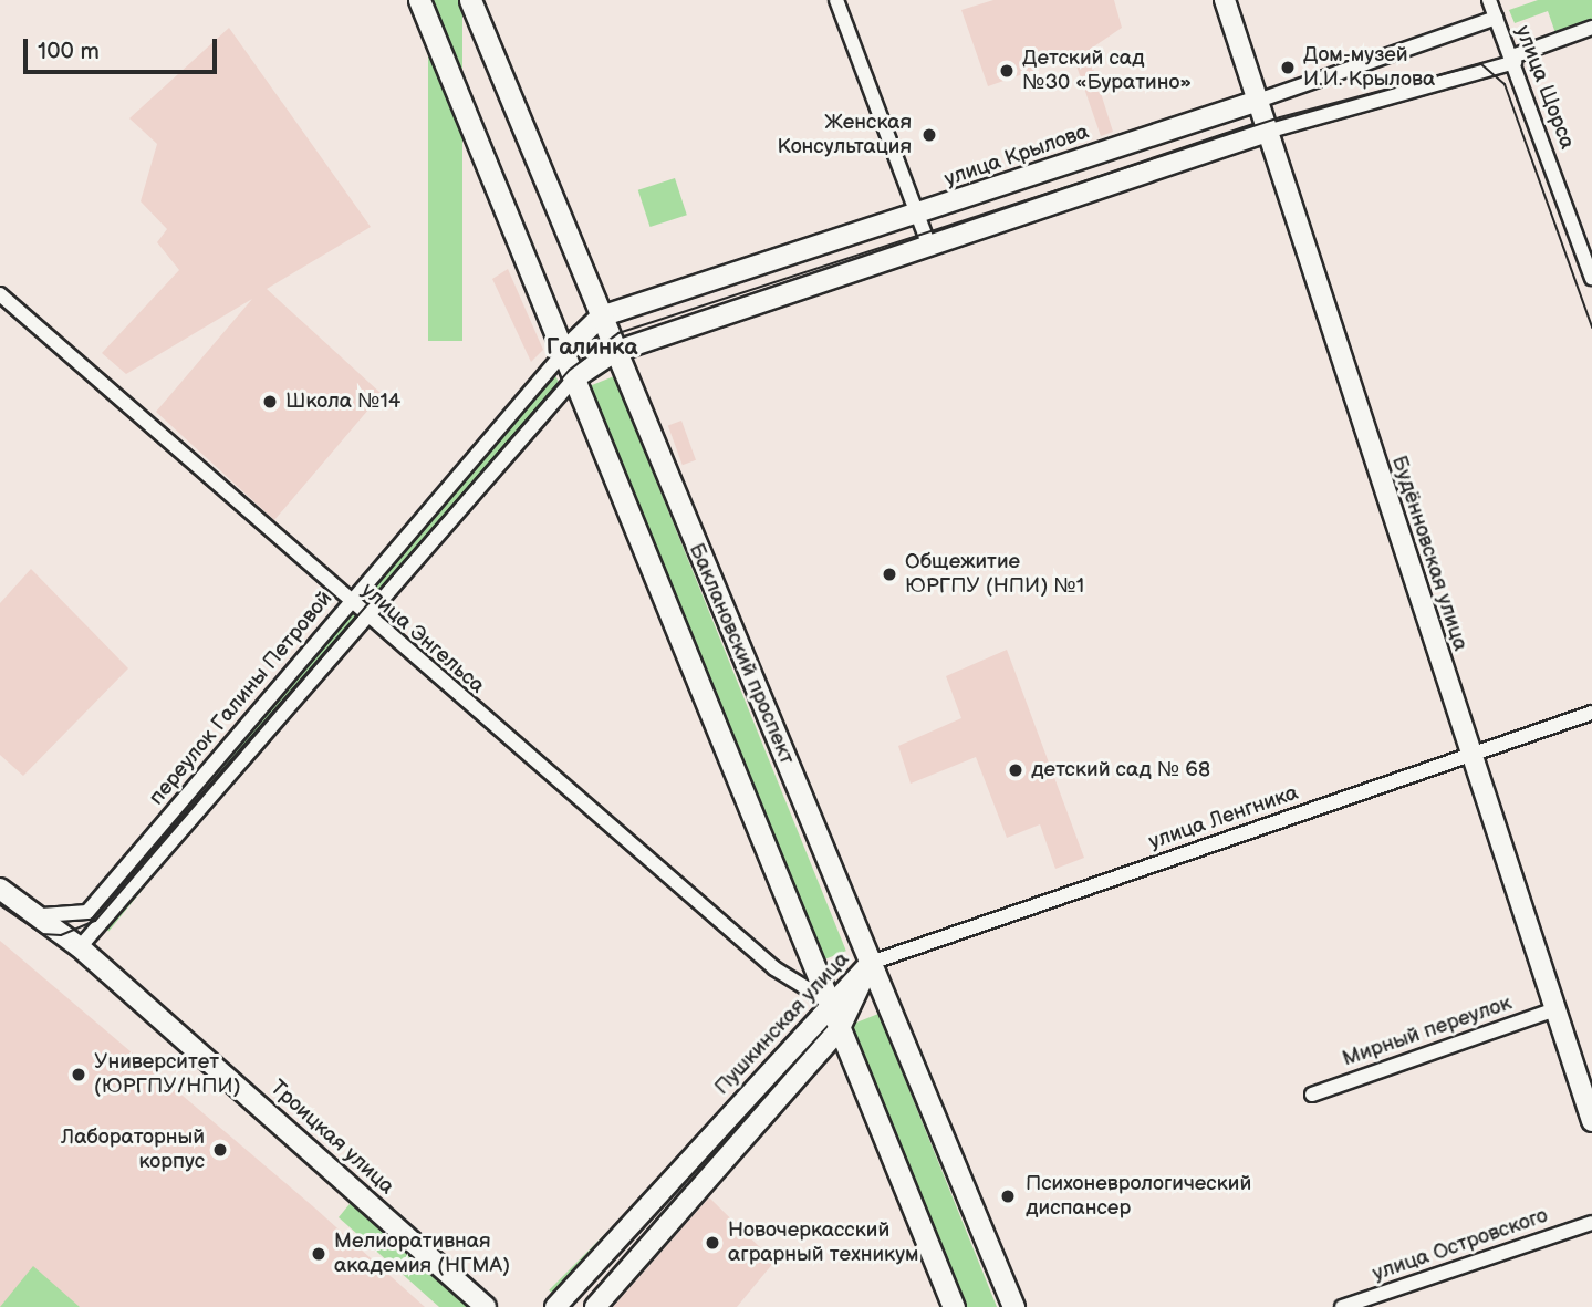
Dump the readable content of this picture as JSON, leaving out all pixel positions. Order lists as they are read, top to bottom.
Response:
{
  "streets": {
    "main road": ["Баклановский проспект"],
    "street": [
      "улица Щорса",
      "улица Крылова",
      "Будённовская улица",
      "улица Энгельса",
      "переулок Галины Петровой",
      "улица Ленгника",
      "Пушкинская улица",
      "Мирный переулок",
      "Троицкая улица",
      "улица Островского"
    ]
  },
  "crossings": [
    ["улица Щорса", "улица Крылова"],
    ["улица Крылова", "Будённовская улица"],
    ["улица Крылова", "Баклановский проспект"],
    ["улица Крылова", "переулок Галины Петровой"],
    ["Будённовская улица", "улица Ленгника"],
    ["Будённовская улица", "Мирный переулок"],
    ["улица Энгельса", "переулок Галины Петровой"],
    ["улица Энгельса", "Пушкинская улица"],
    ["Баклановский проспект", "улица Ленгника"],
    ["Баклановский проспект", "Пушкинская улица"],
    ["переулок Галины Петровой", "Троицкая улица"],
    ["улица Ленгника", "Пушкинская улица"]
  ],
  "districts": ["Галинка"],
  "places": [
    "Дом-музей И.И. Крылова",
    "Детский сад №30 «Буратино»",
    "Женская Консультация",
    "Школа №14",
    "Общежитие ЮРГПУ (НПИ) №1",
    "детский сад № 68",
    "Университет (ЮРГПУ/НПИ)",
    "Лабораторный корпус",
    "Психоневрологический диспансер",
    "Новочеркасский аграрный техникум",
    "Мелиоративная академия (НГМА)"
  ],
  "scale_bar": "100 m"
}
